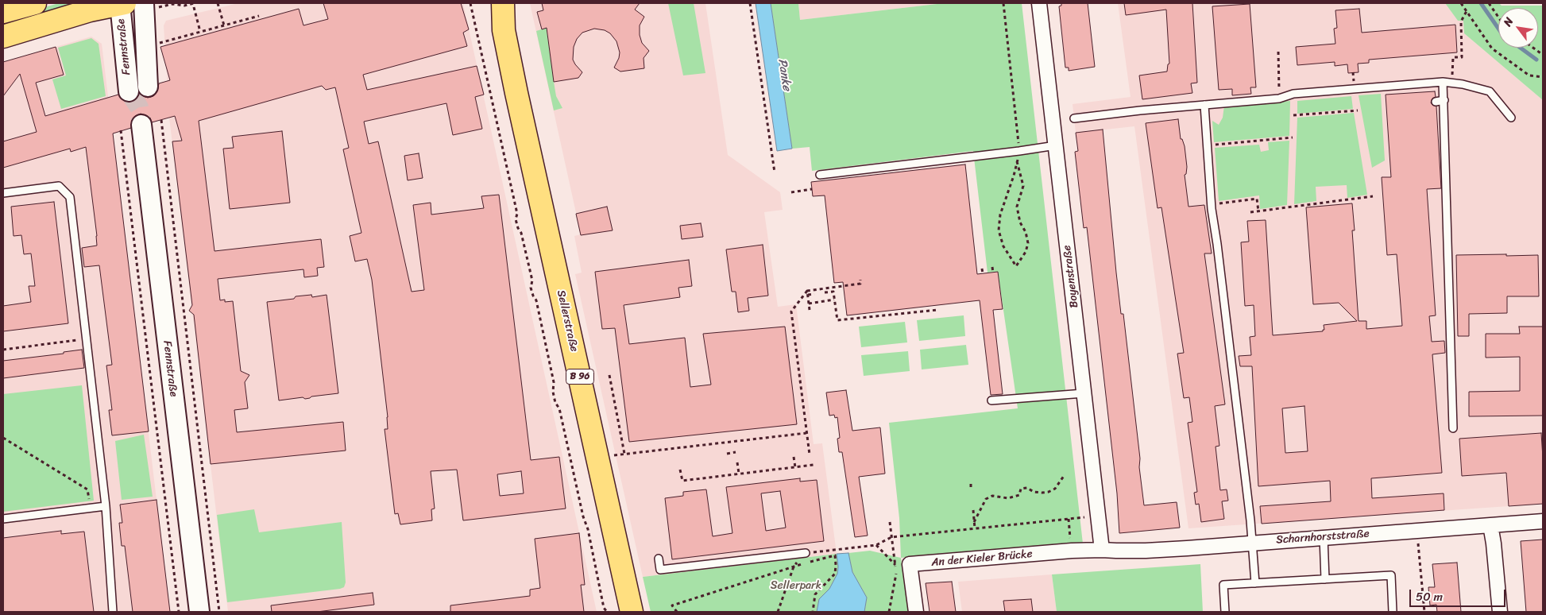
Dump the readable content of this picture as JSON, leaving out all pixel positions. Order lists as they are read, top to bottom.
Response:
{
  "streets": {
    "main road": ["Fennstraße", "Sellerstraße", "B 96"],
    "street": ["Boyenstraße", "Scharnhorststraße", "An der Kieler Brücke"]
  },
  "crossings": [
    ["Boyenstraße", "Scharnhorststraße"],
    ["Boyenstraße", "An der Kieler Brücke"],
    ["Scharnhorststraße", "An der Kieler Brücke"]
  ],
  "water": ["Panke"],
  "parks": ["Sellerpark"],
  "scale_bar": "50 m",
  "north": "top left"
}
